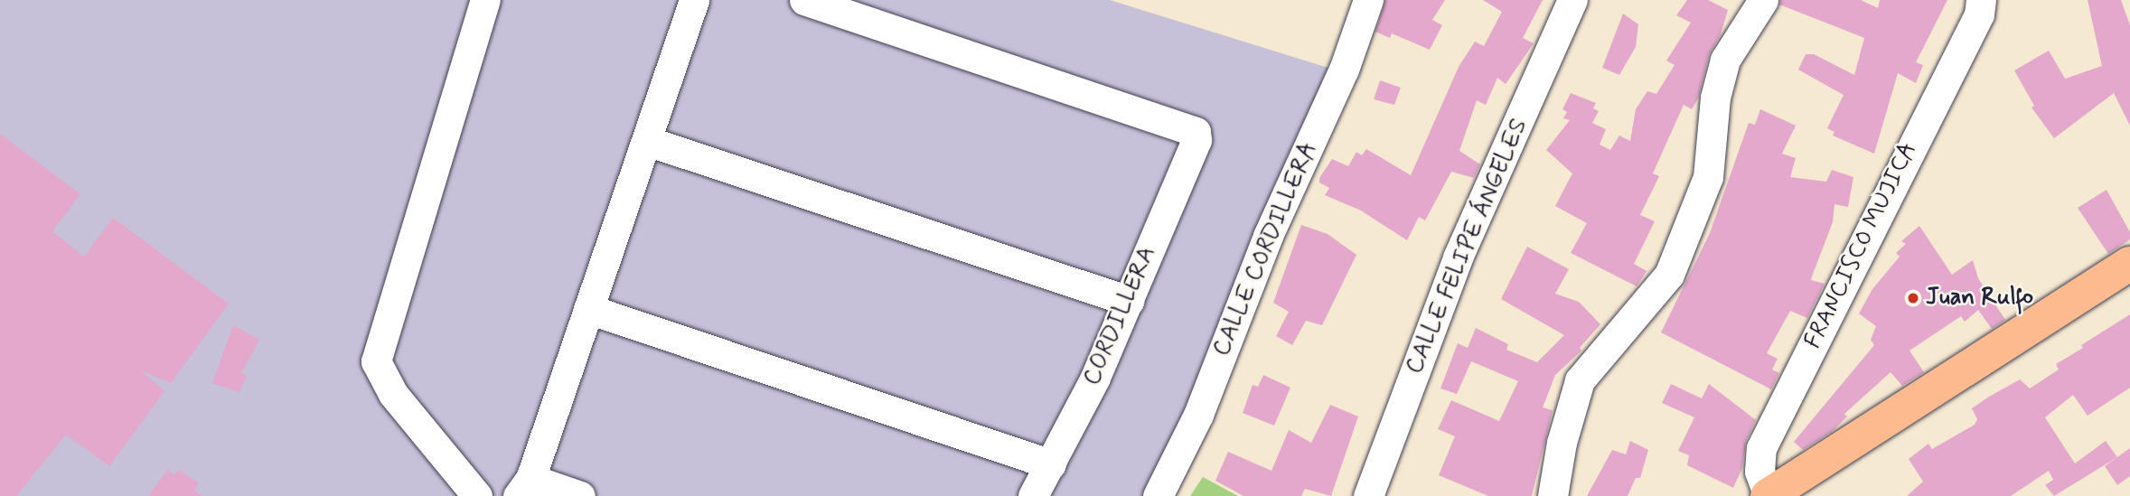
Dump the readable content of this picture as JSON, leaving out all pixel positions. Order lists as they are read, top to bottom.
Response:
{
  "streets": {
    "street": [
      "FRANCISCO MUJICA",
      "CALLE FELIPE ÁNGELES",
      "CALLE CORDILLERA",
      "CORDILLERA"
    ]
  },
  "places": ["Juan Rulfo"]
}
